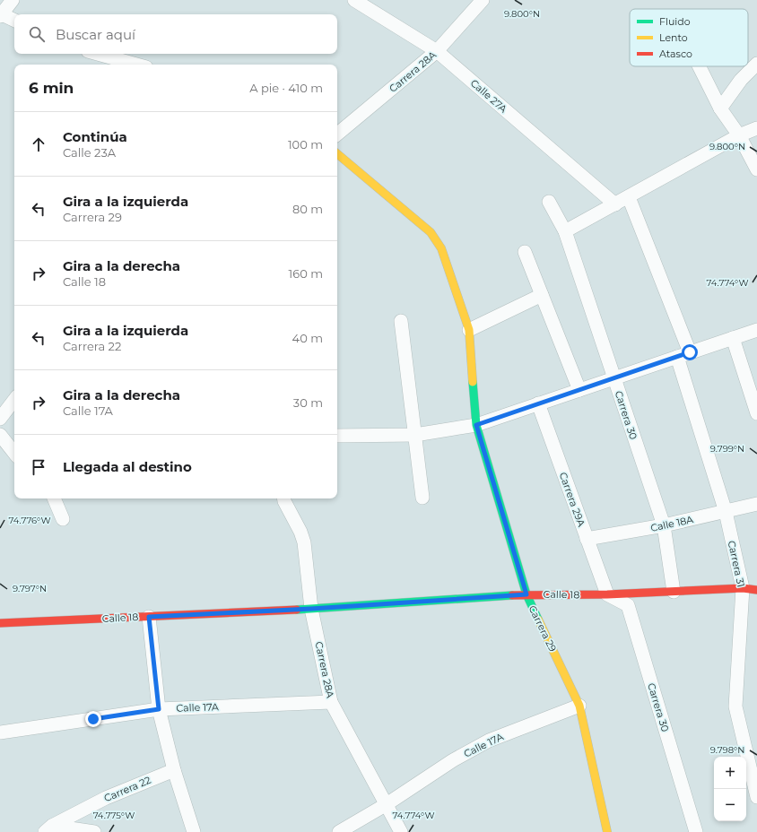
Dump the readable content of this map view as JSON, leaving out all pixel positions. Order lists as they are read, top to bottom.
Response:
{
  "streets": {
    "street": [
      "Carrera 28A",
      "Calle 27A",
      "Carrera 30",
      "Carrera 29A",
      "Calle 18A",
      "Carrera 31",
      "Calle 18",
      "Carrera 29",
      "Calle 17A",
      "Carrera 22"
    ]
  },
  "crossings": [
    ["Carrera 28A", "Calle 27A"],
    ["Carrera 28A", "Calle 18"],
    ["Carrera 28A", "Calle 17A"],
    ["Carrera 30", "Carrera 29A"],
    ["Carrera 30", "Calle 18A"],
    ["Carrera 30", "Calle 18"],
    ["Carrera 29A", "Calle 18A"],
    ["Carrera 29A", "Calle 18"],
    ["Calle 18A", "Carrera 31"],
    ["Carrera 31", "Calle 18"],
    ["Calle 18", "Carrera 29"],
    ["Carrera 29", "Calle 17A"]
  ],
  "legend": ["Fluido", "Lento", "Atasco"],
  "page": {
    "search": "Buscar aquí",
    "heading": ["6 min", "A pie · 410 m"],
    "list": [
      ["Continúa", "Calle 23A", "100 m"],
      ["Gira a la izquierda", "Carrera 29", "80 m"],
      ["Gira a la derecha", "Calle 18", "160 m"],
      ["Gira a la izquierda", "Carrera 22", "40 m"],
      ["Gira a la derecha", "Calle 17A", "30 m"],
      "Llegada al destino"
    ],
    "map_buttons": ["+", "−"]
  },
  "coordinates": [
    "9.800°N",
    "74.774°W",
    "9.799°N",
    "74.776°W",
    "9.797°N",
    "9.798°N",
    "74.775°W"
  ]
}
